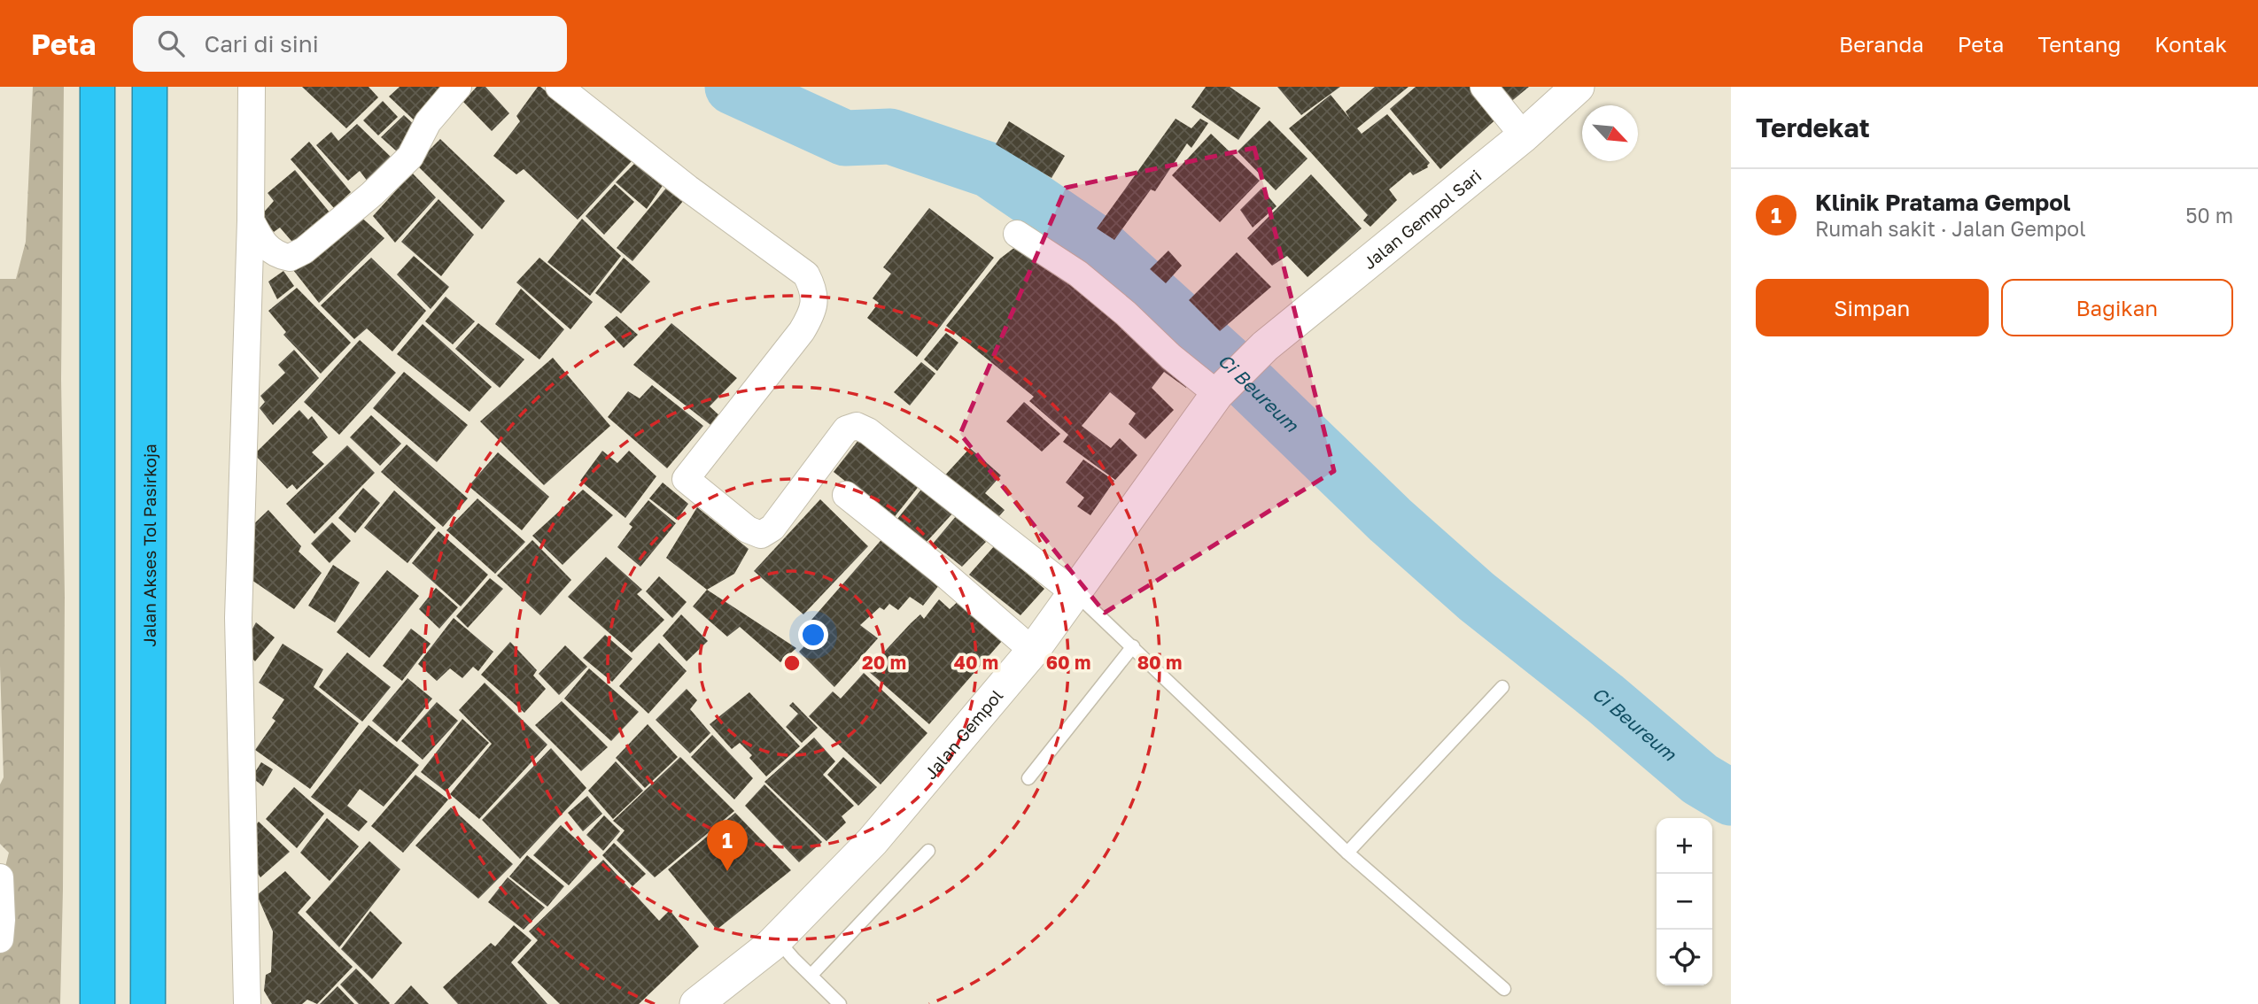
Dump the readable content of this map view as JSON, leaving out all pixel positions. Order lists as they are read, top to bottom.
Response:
{
  "streets": {
    "highway": ["Jalan Akses Tol Pasirkoja"],
    "street": ["Jalan Gempol Sari", "Jalan Gempol"]
  },
  "crossings": [
    ["Jalan Gempol Sari", "Jalan Gempol"]
  ],
  "water": ["Ci Beureum"],
  "north": "bottom right",
  "page": {
    "header": "Peta",
    "search": "Cari di sini",
    "nav": [
      "Beranda",
      "Peta",
      "Tentang",
      "Kontak"
    ],
    "heading": "Terdekat",
    "list": [
      {
        "mark": "1",
        "name": "Klinik Pratama Gempol",
        "note": "Rumah sakit · Jalan Gempol",
        "value": "50 m"
      }
    ],
    "buttons": ["Simpan", "Bagikan"],
    "map_buttons": ["+", "−"],
    "pins": "1"
  },
  "rings": [
    "20 m",
    "40 m",
    "60 m",
    "80 m"
  ]
}
